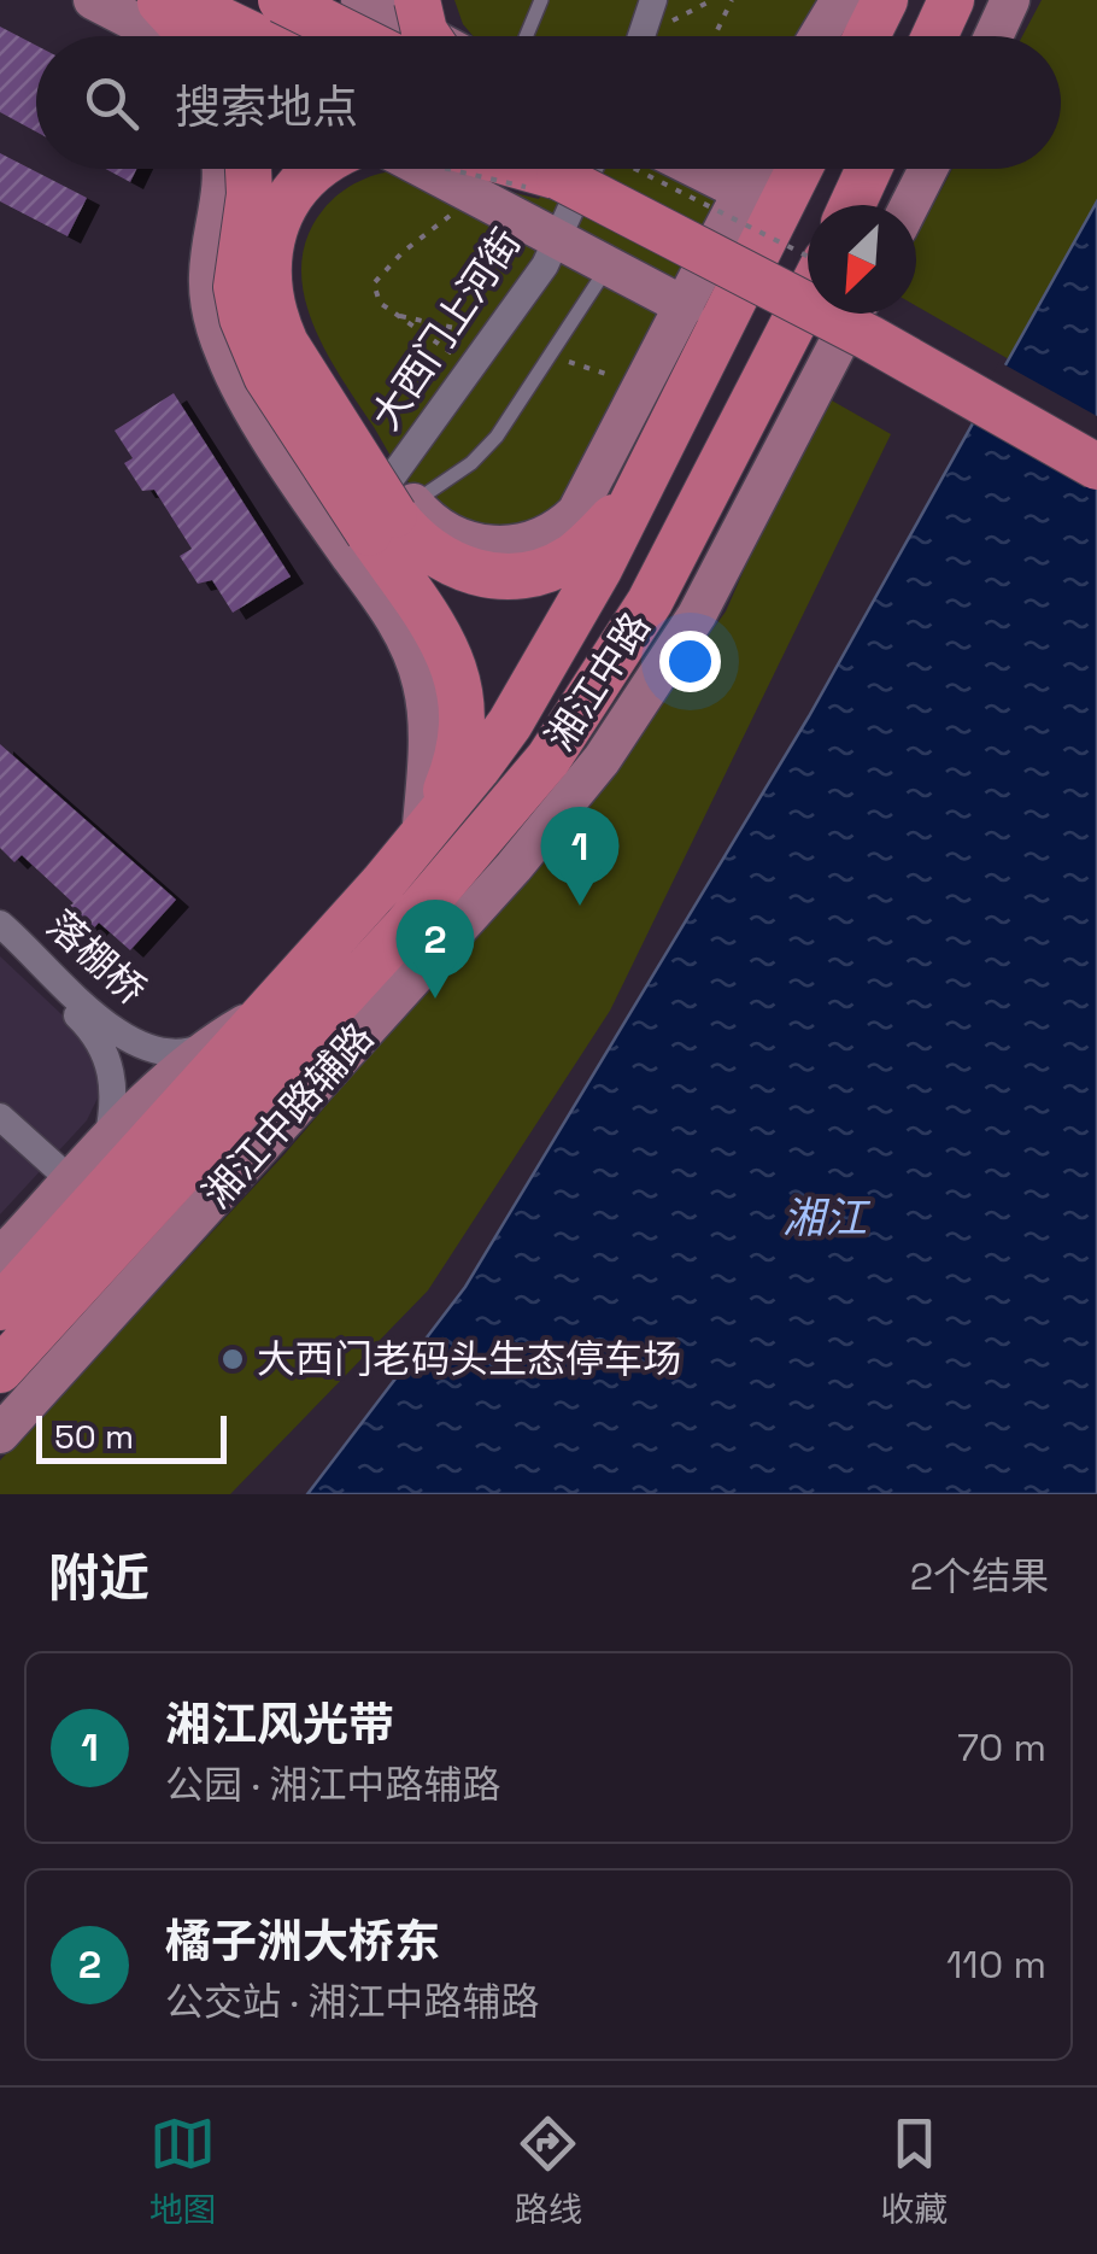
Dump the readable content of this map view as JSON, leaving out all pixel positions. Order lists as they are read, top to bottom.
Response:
{
  "streets": {
    "main road": ["湘江中路"],
    "street": ["大西门上河街", "落棚桥", "湘江中路辅路"]
  },
  "crossings": [
    ["湘江中路", "落棚桥"]
  ],
  "water": ["湘江"],
  "places": ["大西门老码头生态停车场"],
  "scale_bar": "50 m",
  "north": "bottom left",
  "page": {
    "search": "搜索地点",
    "pins": ["1", "2"],
    "scale": "50 m",
    "heading": ["附近", "2个结果"],
    "list": [
      {
        "mark": "1",
        "name": "湘江风光带",
        "note": "公园 · 湘江中路辅路",
        "value": "70 m"
      },
      {
        "mark": "2",
        "name": "橘子洲大桥东",
        "note": "公交站 · 湘江中路辅路",
        "value": "110 m"
      }
    ],
    "nav": ["地图", "路线", "收藏"]
  }
}
